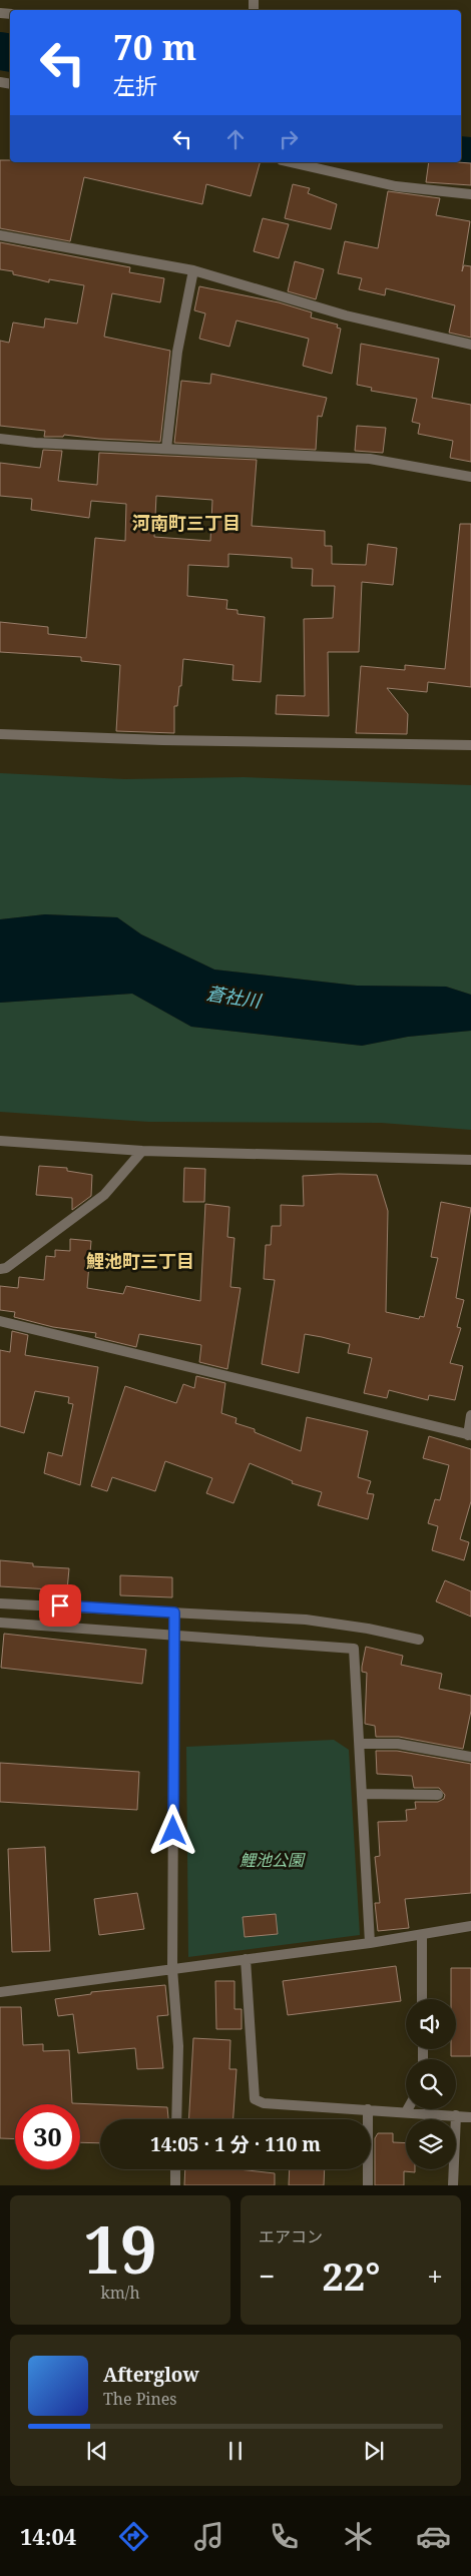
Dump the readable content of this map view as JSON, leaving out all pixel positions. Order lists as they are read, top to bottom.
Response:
{
  "districts": ["河南町三丁目", "鯉池町三丁目"],
  "water": ["蒼社川"],
  "parks": ["鯉池公園"],
  "page": {
    "turn": ["70 m", "左折"],
    "limit": "30",
    "trip": "14:05 · 1 分 · 110 m",
    "tile": [
      ["19", "km/h"],
      "エアコン"
    ],
    "heat": ["−", "22°", "+"],
    "song": ["Afterglow", "The Pines"],
    "tabs": "14:04"
  }
}
